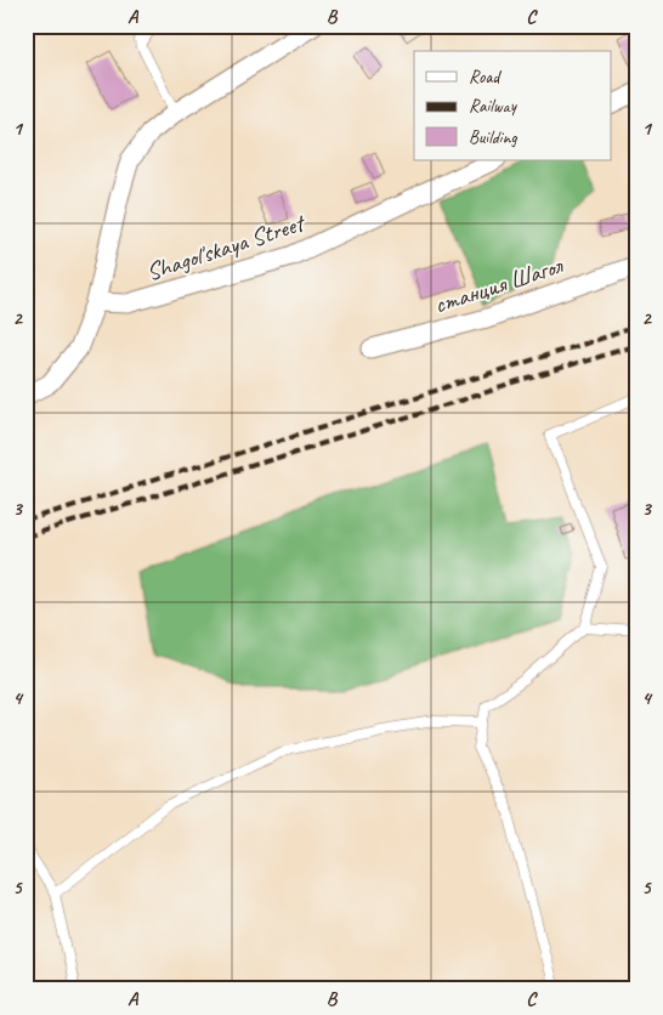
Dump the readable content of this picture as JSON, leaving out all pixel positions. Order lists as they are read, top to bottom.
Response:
{
  "streets": {
    "street": ["Shagol'skaya Street", "станция Шагол"]
  },
  "legend": ["Road", "Railway", "Building"],
  "grid": {
    "columns": ["A", "B", "C"],
    "rows": [
      "1",
      "2",
      "3",
      "4",
      "5"
    ]
  }
}
